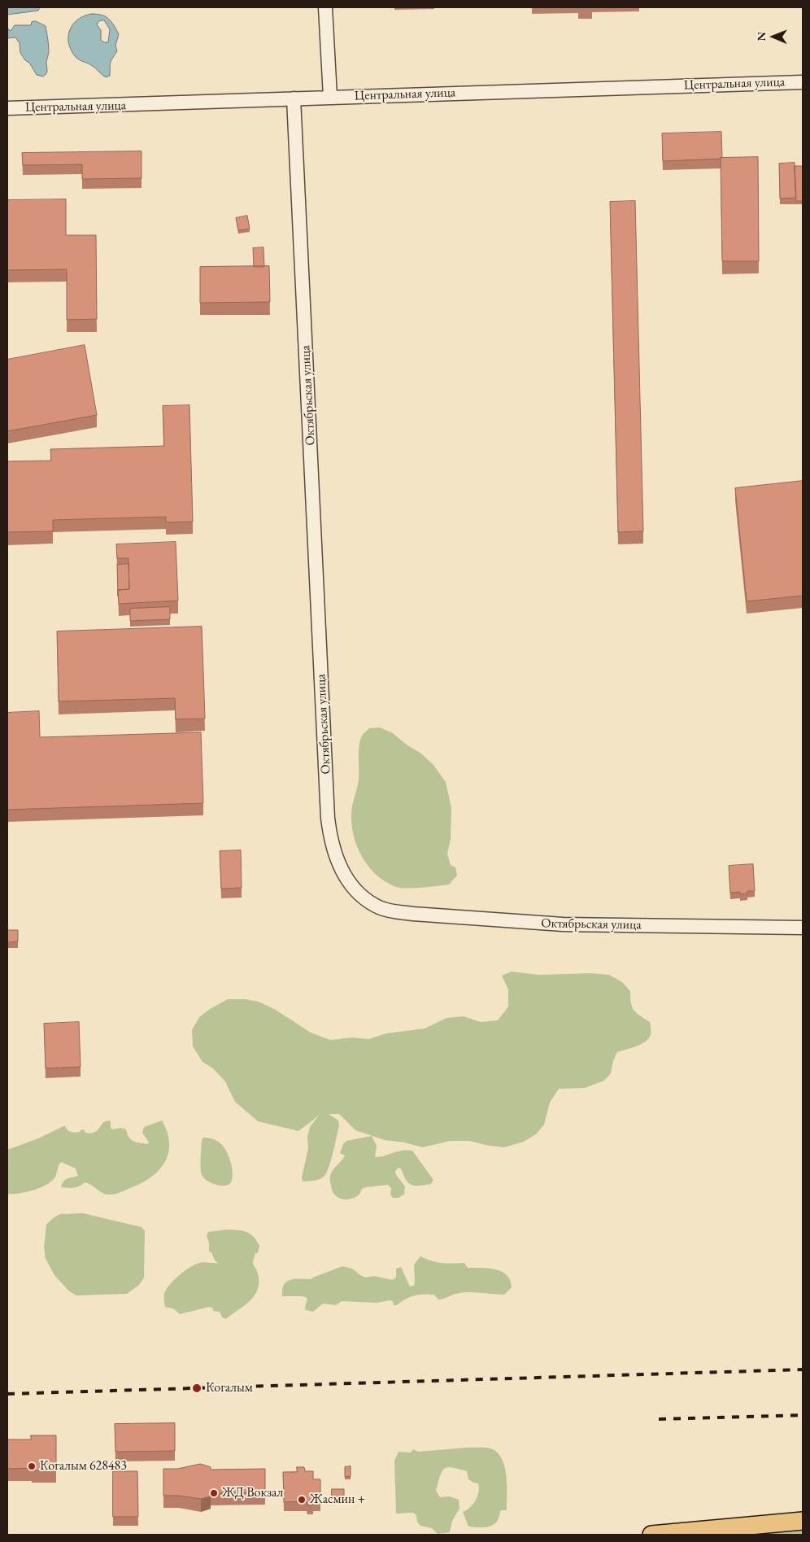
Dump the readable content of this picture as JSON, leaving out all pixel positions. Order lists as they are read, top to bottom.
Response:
{
  "streets": {
    "street": ["Центральная улица", "Октябрьская улица"]
  },
  "crossings": [
    ["Центральная улица", "Октябрьская улица"]
  ],
  "places": [
    "Когалым",
    "Когалым 628483",
    "ЖД Вокзал",
    "Жасмин +"
  ],
  "north": "left"
}
